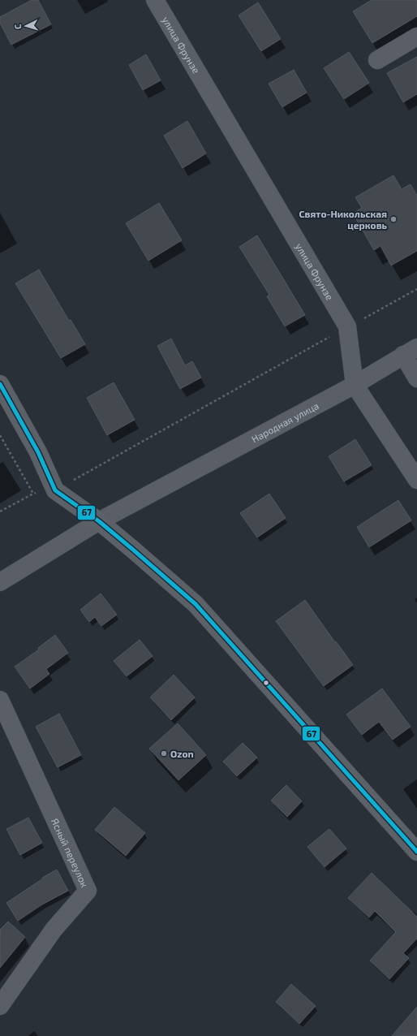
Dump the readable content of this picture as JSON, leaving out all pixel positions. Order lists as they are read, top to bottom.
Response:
{
  "streets": {
    "street": ["улица Фрунзе", "Народная улица", "Ясный переулок"]
  },
  "crossings": [
    ["улица Фрунзе", "Народная улица"]
  ],
  "places": ["Свято-Никольская церковь", "Ozon"],
  "lines": ["transit line 67"],
  "north": "left"
}
